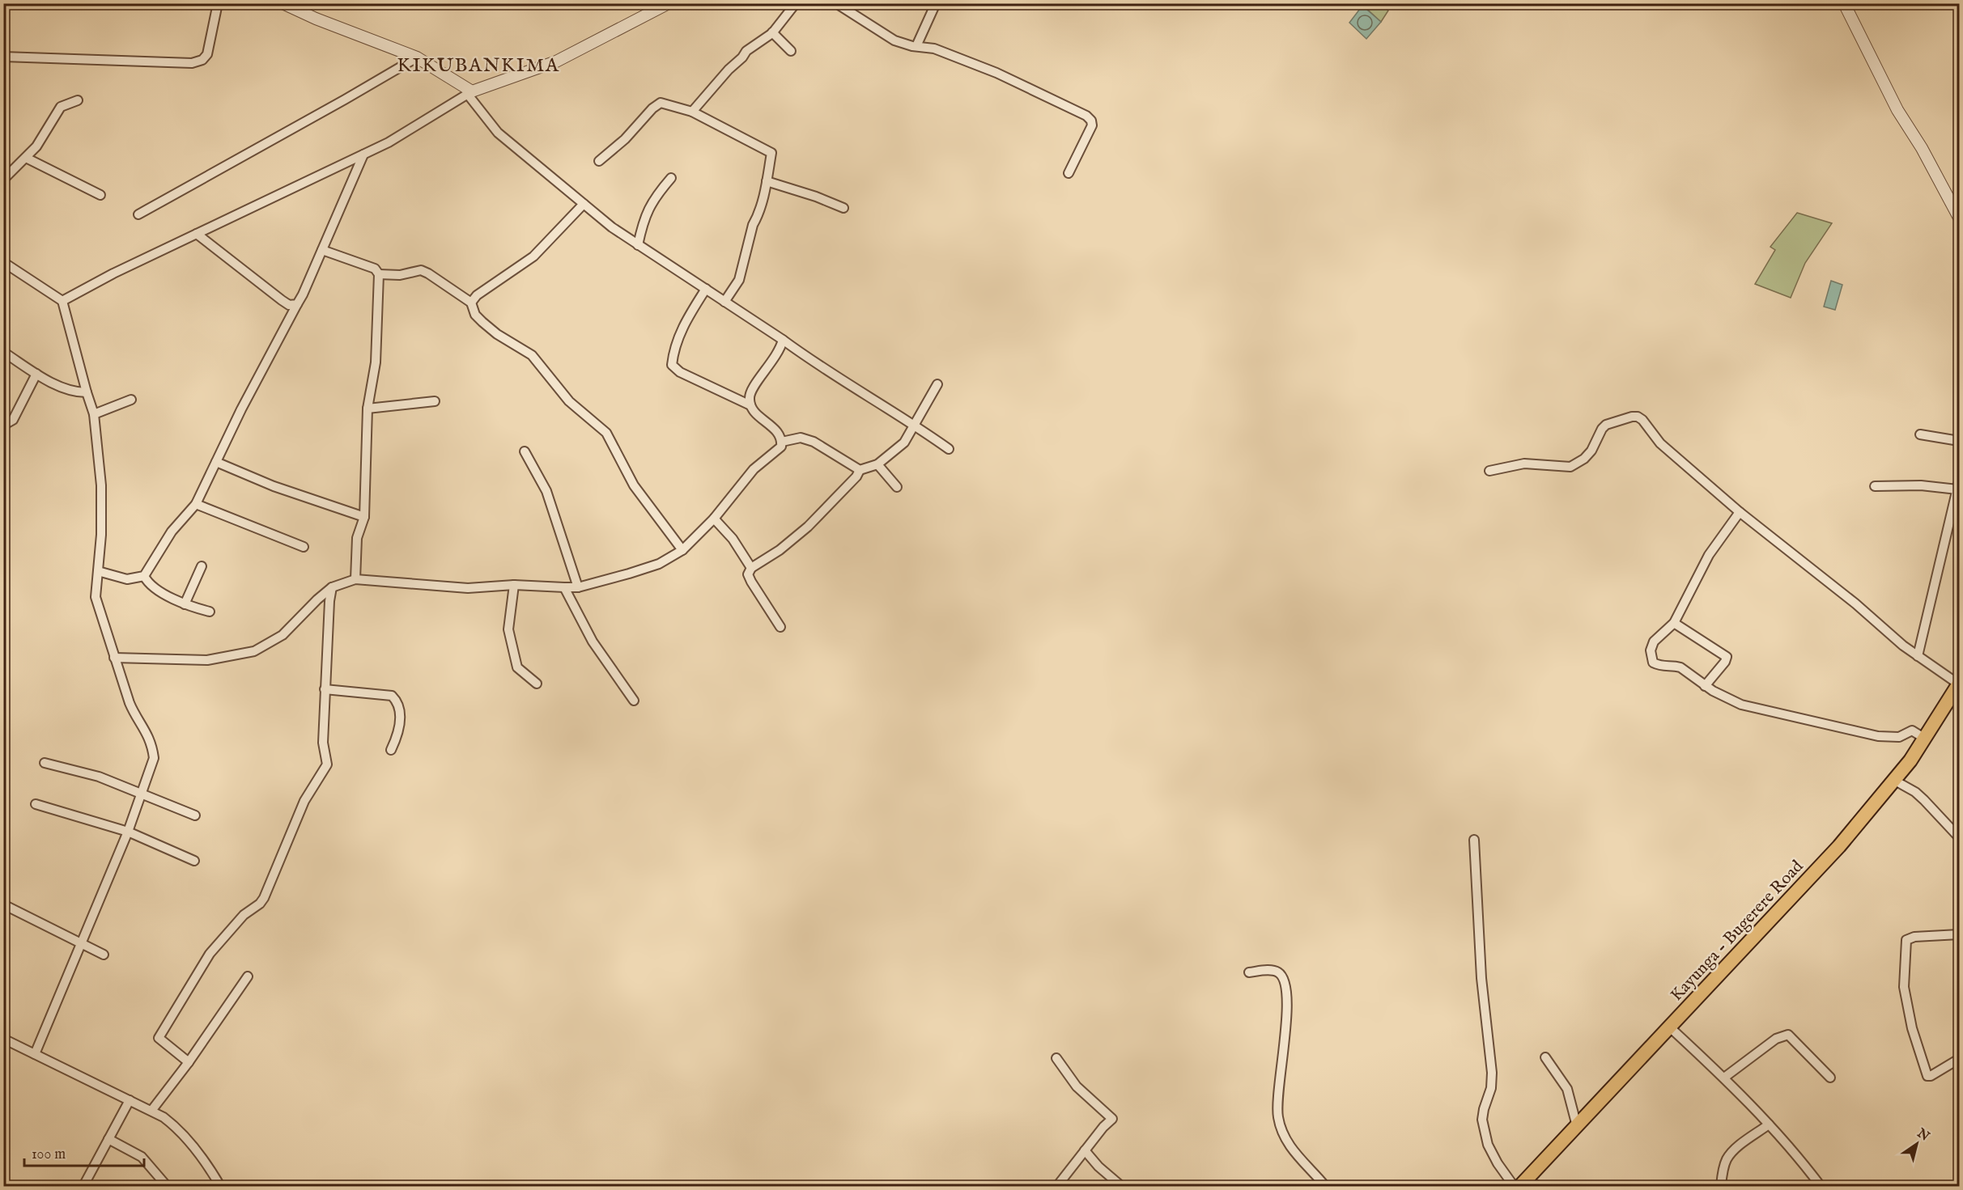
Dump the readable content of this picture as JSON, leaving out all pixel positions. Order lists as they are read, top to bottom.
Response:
{
  "streets": {
    "main road": ["Kayunga - Bugerere Road"]
  },
  "districts": ["KIKUBANKIMA"],
  "scale_bar": "100 m",
  "north": "top right"
}
